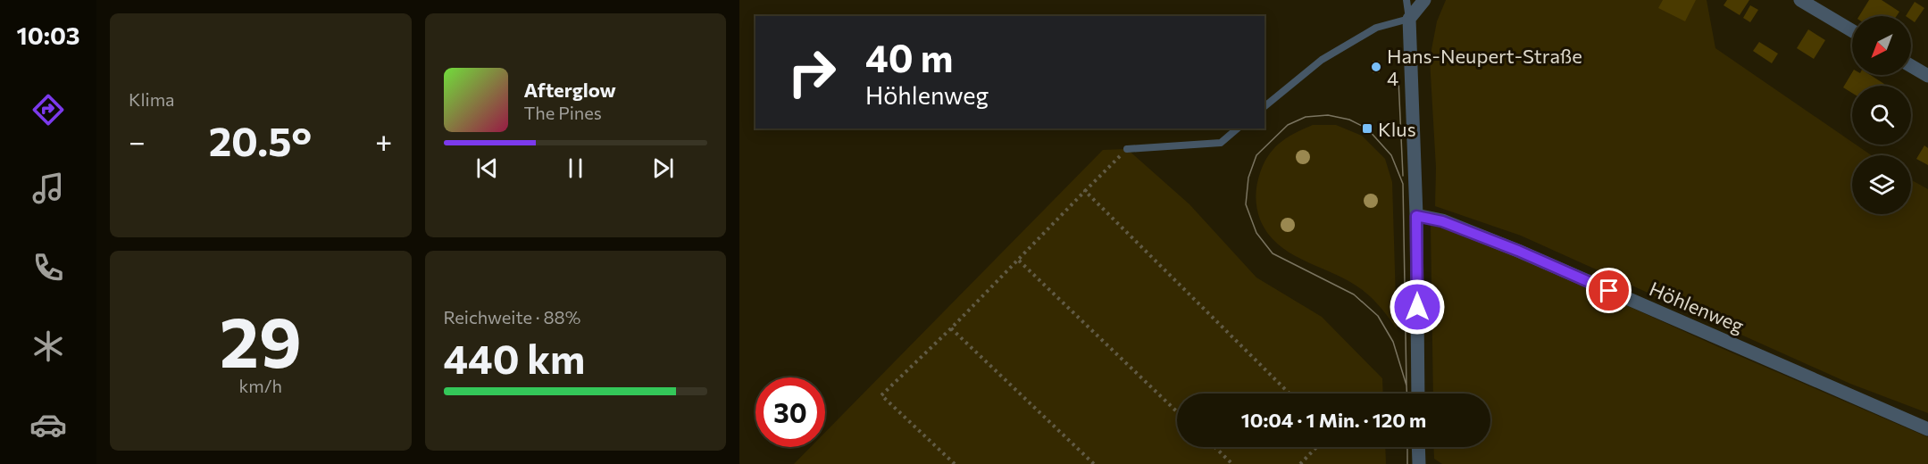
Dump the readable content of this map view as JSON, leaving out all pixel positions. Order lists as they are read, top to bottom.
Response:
{
  "streets": {
    "street": ["Höhlenweg"]
  },
  "places": {
    "other": ["Hans-Neupert-Straße 4"],
    "transit": ["Klus"]
  },
  "north": "bottom left",
  "page": {
    "tabs": "10:03",
    "tile": [
      "Klima",
      ["29", "km/h"],
      ["Reichweite · 88%", "440 km"]
    ],
    "turn": ["40 m", "Höhlenweg"],
    "song": ["Afterglow", "The Pines"],
    "heat": ["−", "20.5°", "+"],
    "limit": "30",
    "trip": "10:04 · 1 Min. · 120 m"
  }
}
